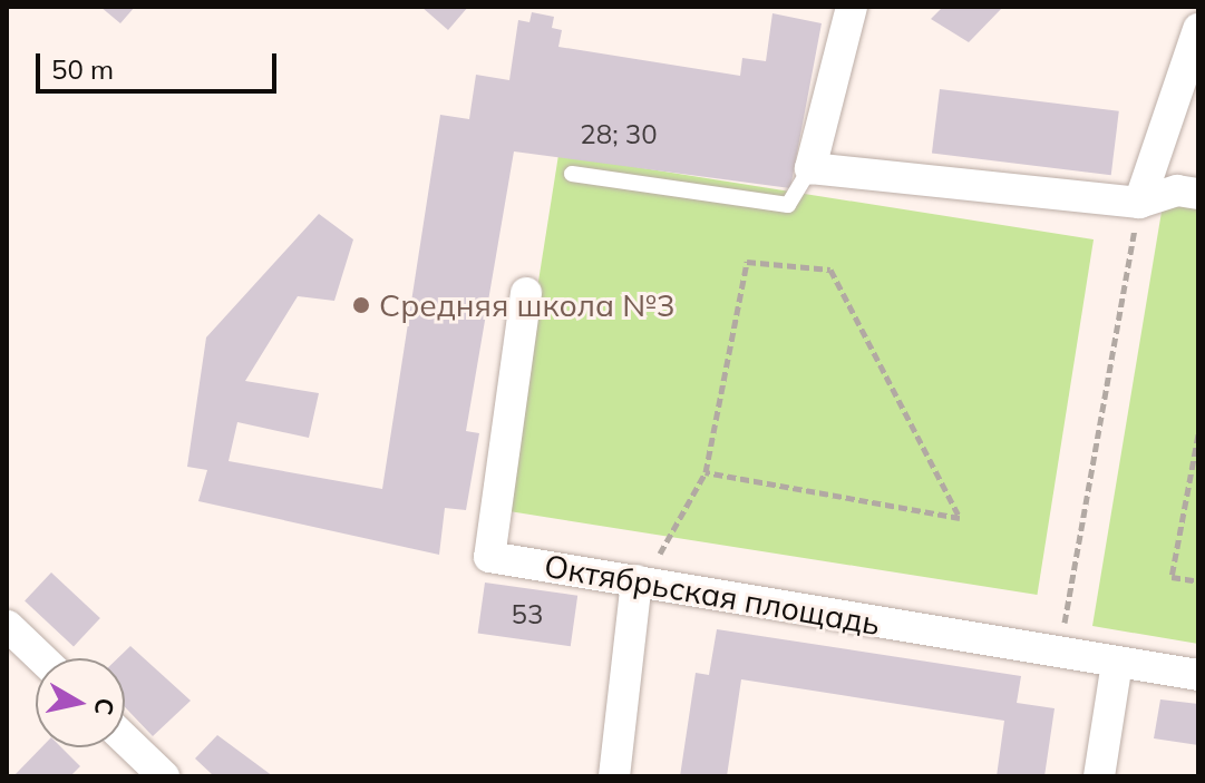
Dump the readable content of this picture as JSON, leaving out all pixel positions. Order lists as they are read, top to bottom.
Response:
{
  "streets": {
    "street": ["Октябрьская площадь"]
  },
  "places": ["Средняя школа №3"],
  "house_numbers": ["28; 30", "53"],
  "scale_bar": "50 m",
  "north": "right"
}
